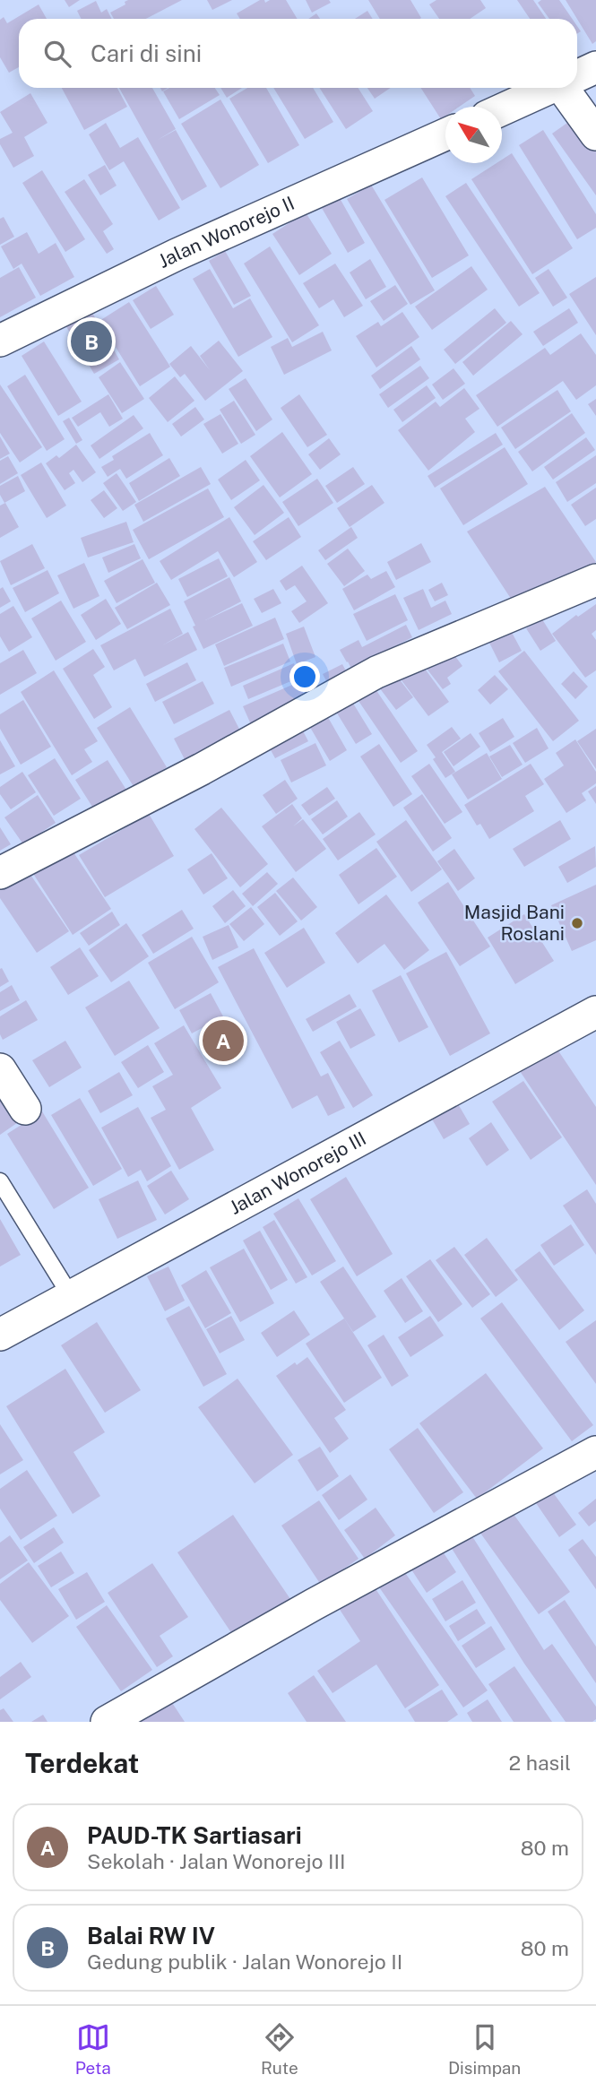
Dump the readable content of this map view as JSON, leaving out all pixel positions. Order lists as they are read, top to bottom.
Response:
{
  "streets": {
    "street": ["Jalan Wonorejo II", "Jalan Wonorejo III"]
  },
  "places": ["Masjid Bani Roslani"],
  "north": "top left",
  "page": {
    "search": "Cari di sini",
    "pins": ["B", "A"],
    "heading": ["Terdekat", "2 hasil"],
    "list": [
      {
        "mark": "A",
        "name": "PAUD-TK Sartiasari",
        "note": "Sekolah · Jalan Wonorejo III",
        "value": "80 m"
      },
      {
        "mark": "B",
        "name": "Balai RW IV",
        "note": "Gedung publik · Jalan Wonorejo II",
        "value": "80 m"
      }
    ],
    "nav": ["Peta", "Rute", "Disimpan"]
  }
}
